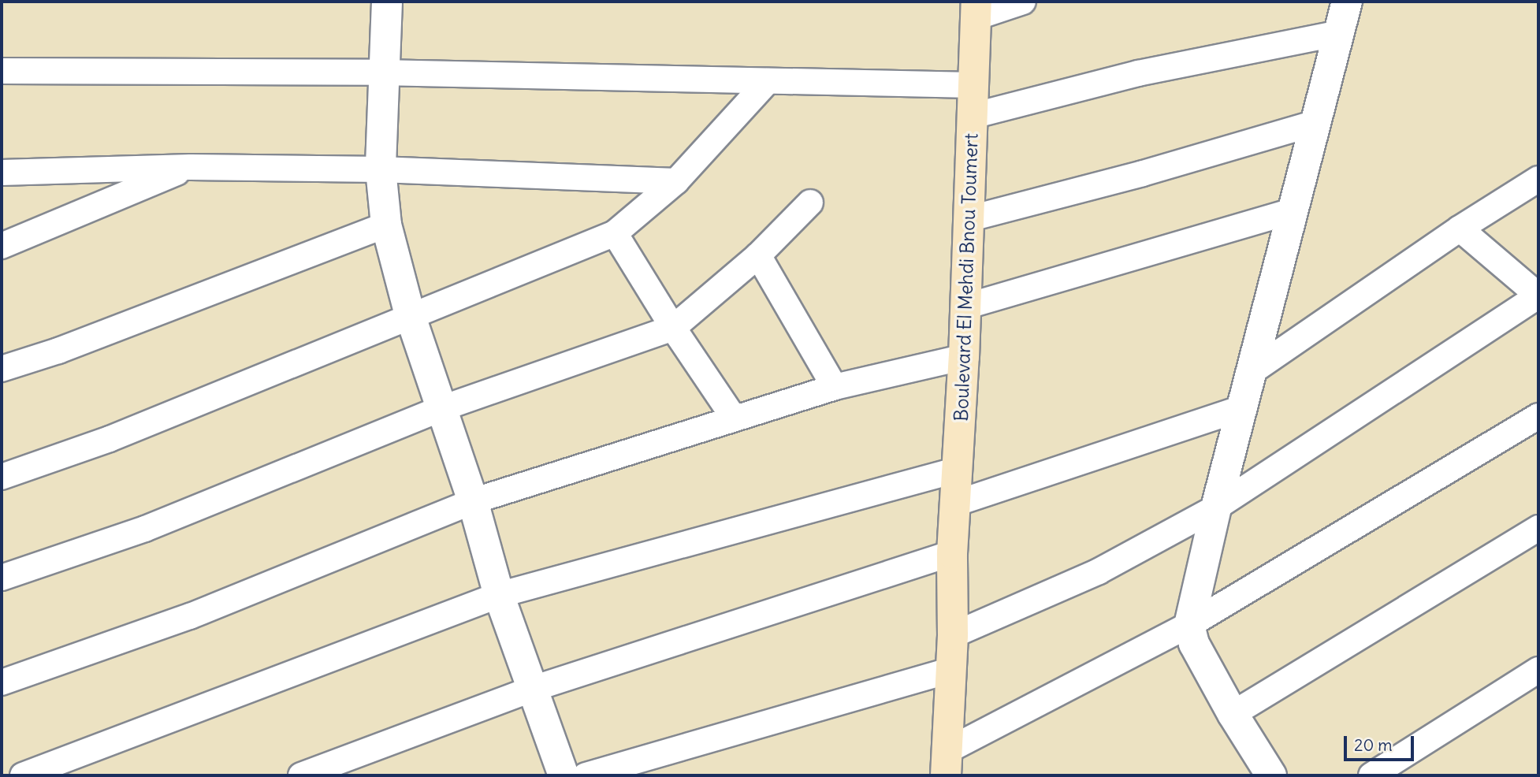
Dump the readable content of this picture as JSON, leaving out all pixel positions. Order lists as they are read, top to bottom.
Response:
{
  "streets": {
    "main road": ["Boulevard El Mehdi Bnou Toumert"]
  },
  "scale_bar": "20 m"
}
